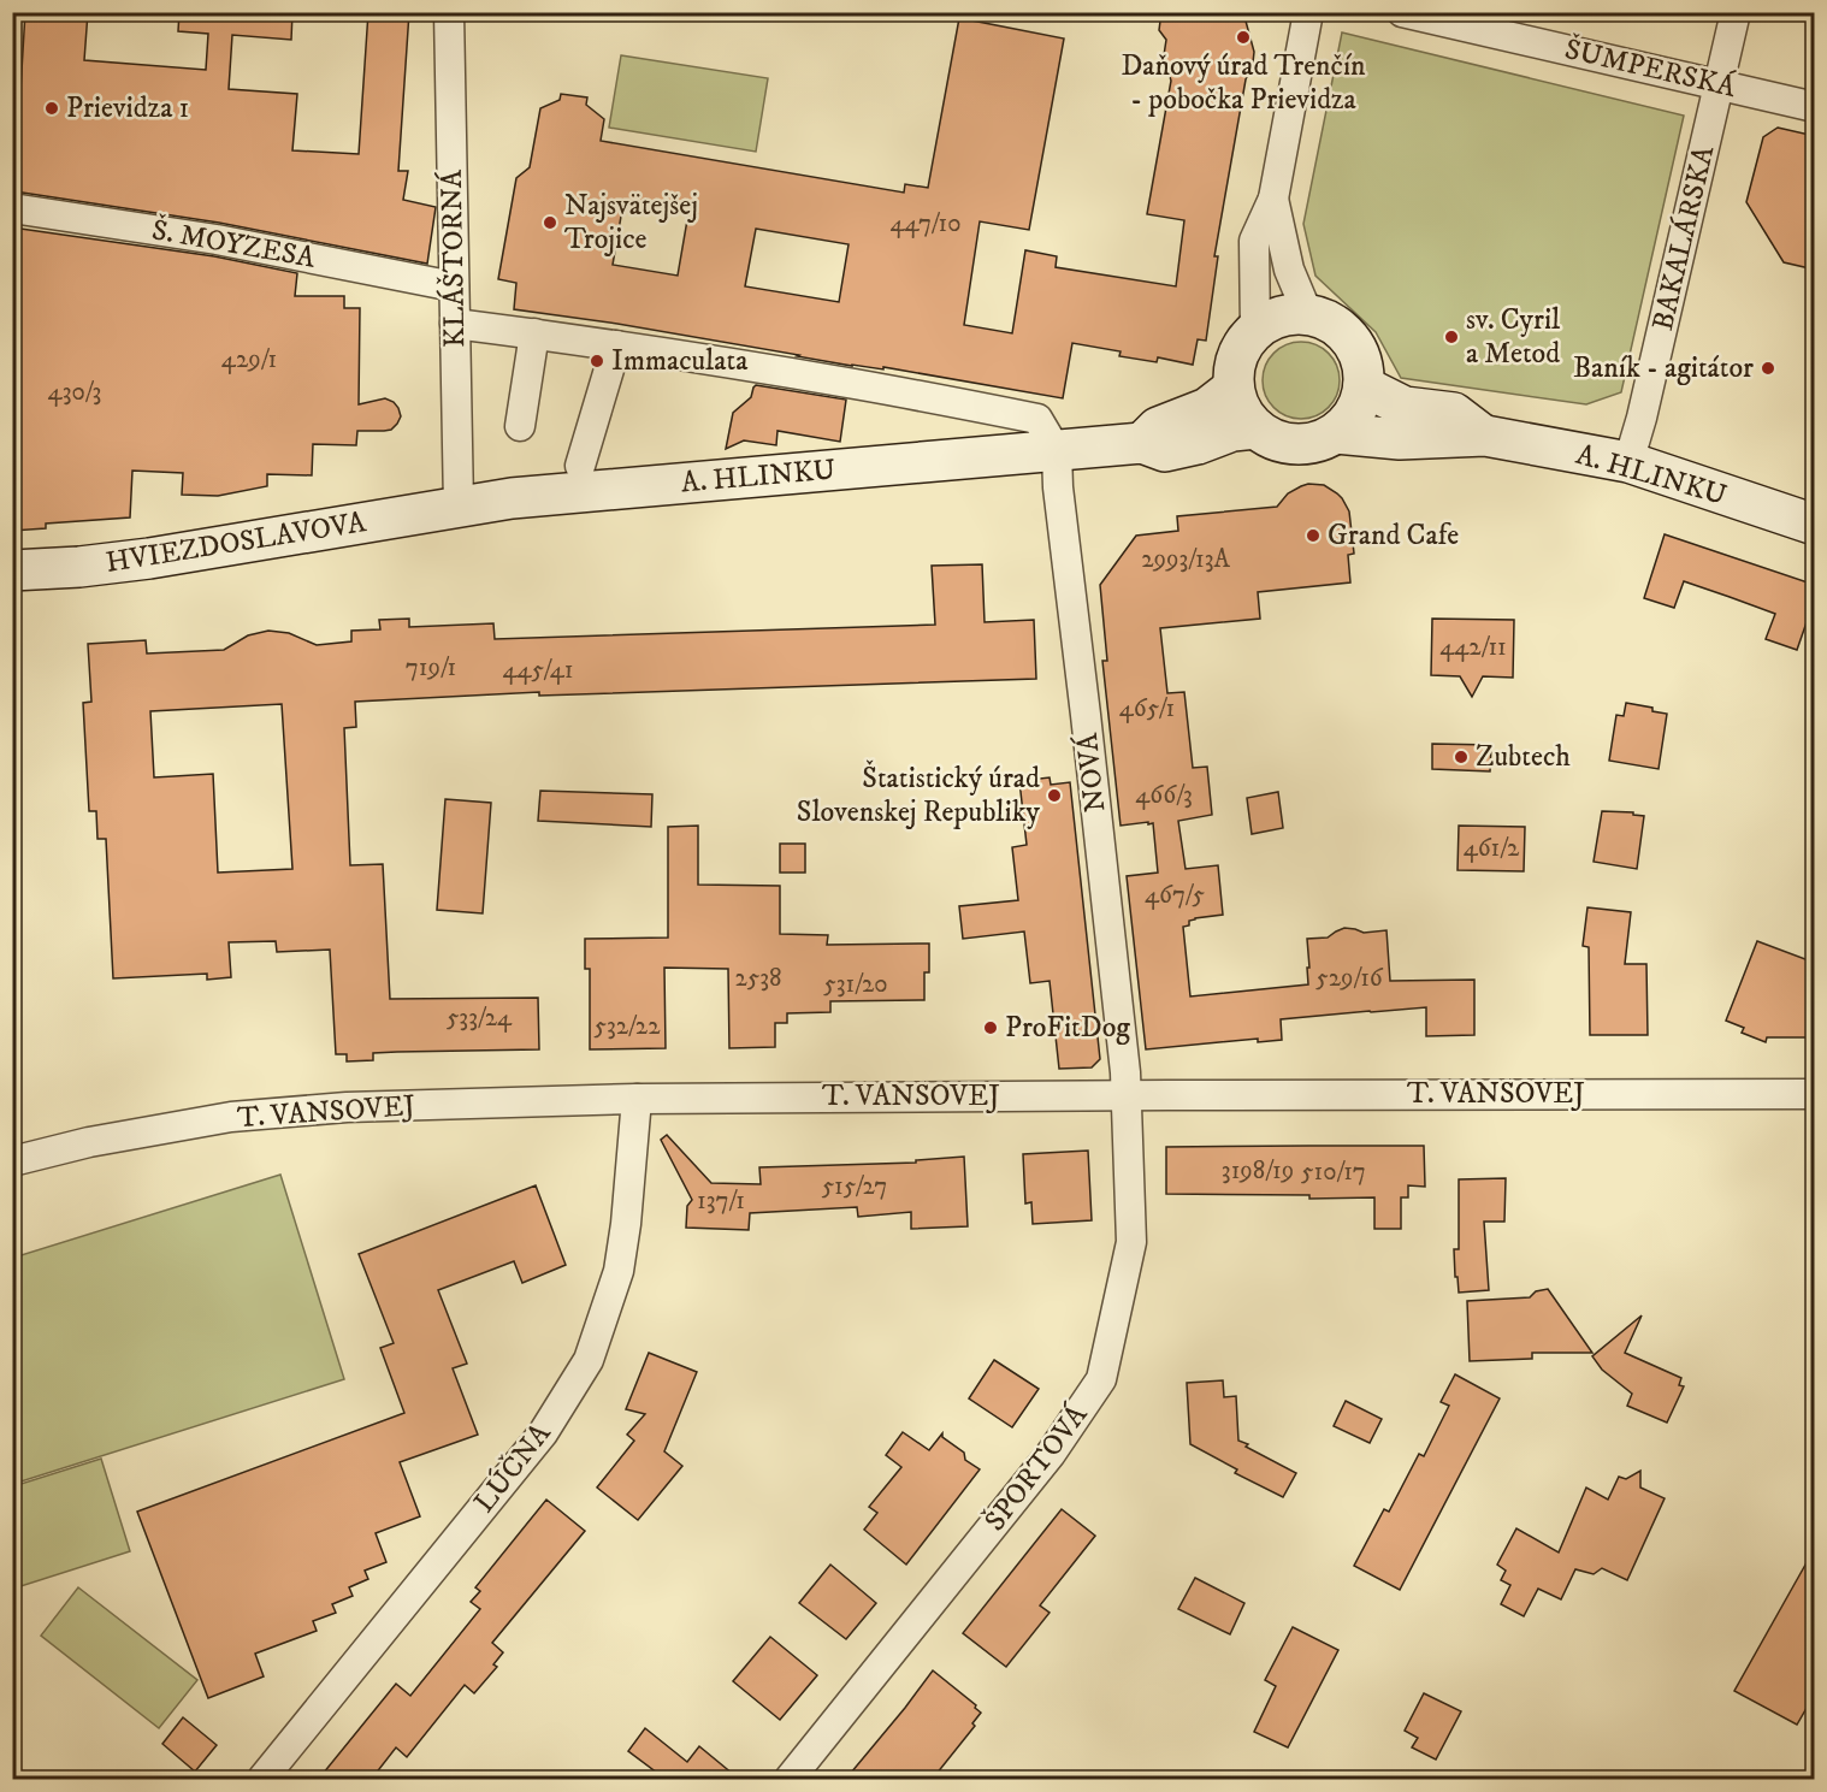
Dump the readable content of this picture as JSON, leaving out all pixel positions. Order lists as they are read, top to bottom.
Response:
{
  "streets": {
    "street": [
      "ŠUMPERSKÁ",
      "BAKALÁRSKA",
      "Š. MOYZESA",
      "KLÁŠTORNÁ",
      "A. HLINKU",
      "HVIEZDOSLAVOVA",
      "NOVÁ",
      "T. VANSOVEJ",
      "LÚČNA",
      "ŠPORTOVÁ"
    ]
  },
  "crossings": [
    ["ŠUMPERSKÁ", "BAKALÁRSKA"],
    ["BAKALÁRSKA", "A. HLINKU"],
    ["Š. MOYZESA", "KLÁŠTORNÁ"],
    ["KLÁŠTORNÁ", "A. HLINKU"],
    ["KLÁŠTORNÁ", "HVIEZDOSLAVOVA"],
    ["A. HLINKU", "HVIEZDOSLAVOVA"],
    ["A. HLINKU", "NOVÁ"],
    ["NOVÁ", "T. VANSOVEJ"],
    ["NOVÁ", "ŠPORTOVÁ"],
    ["T. VANSOVEJ", "LÚČNA"],
    ["T. VANSOVEJ", "ŠPORTOVÁ"]
  ],
  "places": [
    "Daňový úrad Trenčín - pobočka Prievidza",
    "Prievidza 1",
    "Najsvätejšej Trojice",
    "sv. Cyril a Metod",
    "Immaculata",
    "Baník - agitátor",
    "Grand Cafe",
    "Zubtech",
    "Štatistický úrad Slovenskej Republiky",
    "ProFitDog"
  ],
  "house_numbers": [
    "447/10",
    "429/1",
    "430/3",
    "2993/13A",
    "442/11",
    "719/1",
    "445/41",
    "465/1",
    "466/3",
    "461/2",
    "467/5",
    "2538",
    "529/16",
    "531/20",
    "533/24",
    "532/22",
    "3198/19",
    "510/17",
    "515/27",
    "137/1"
  ]
}
